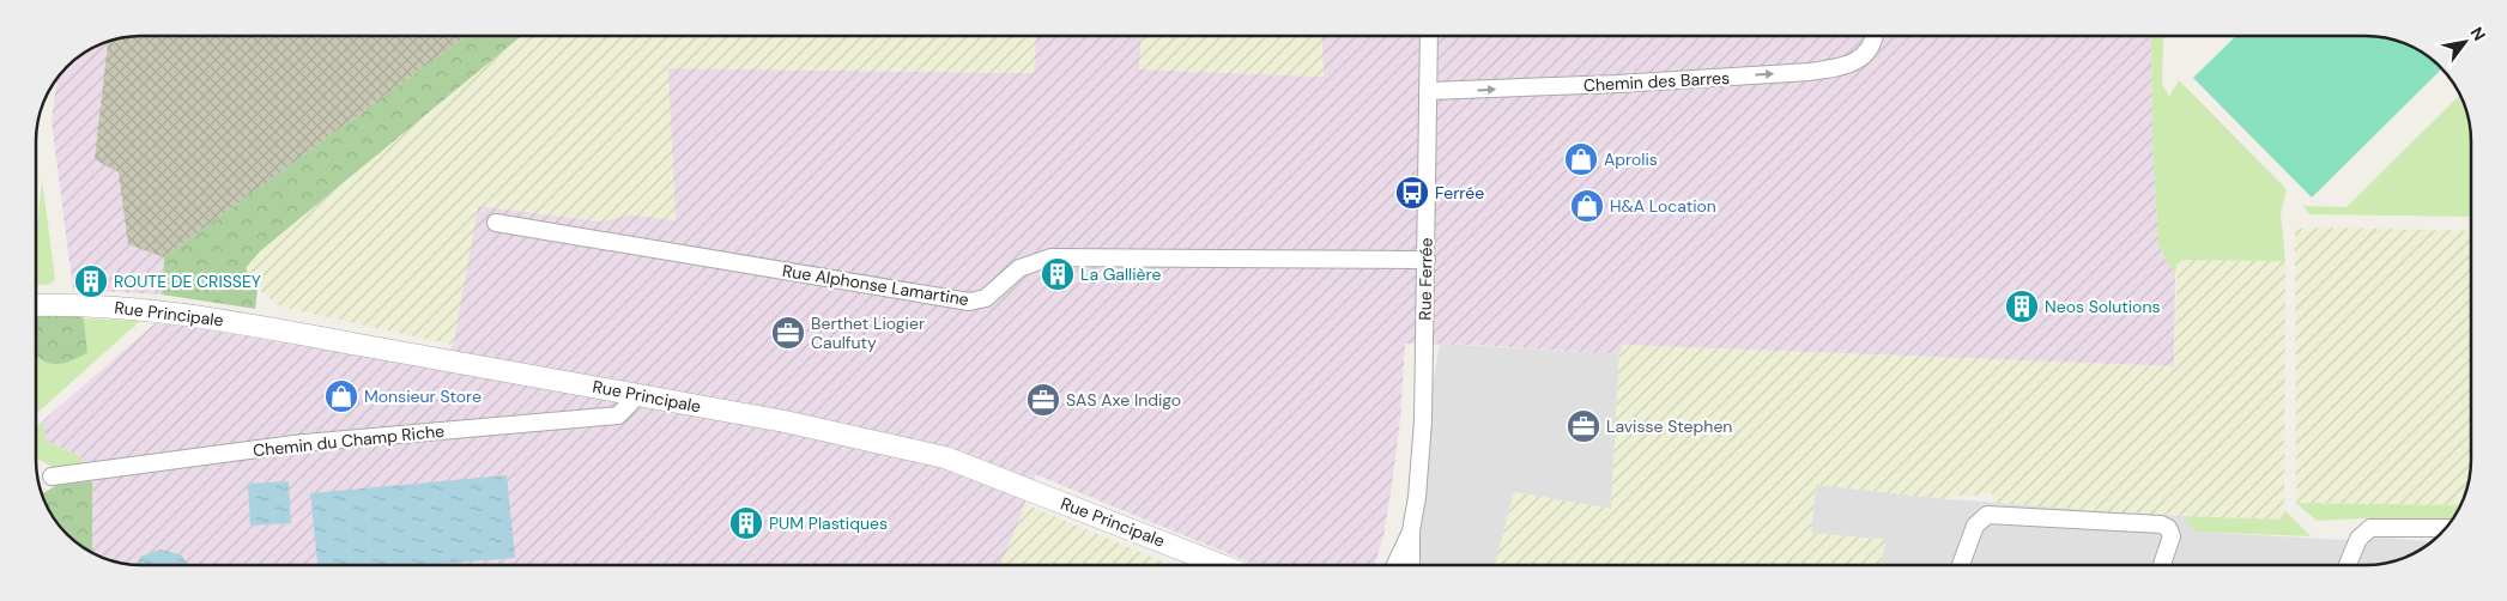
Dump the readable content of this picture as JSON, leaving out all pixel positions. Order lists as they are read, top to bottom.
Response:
{
  "streets": {
    "street": [
      "Chemin des Barres",
      "Rue Ferrée",
      "Rue Alphonse Lamartine",
      "Rue Principale",
      "Chemin du Champ Riche"
    ]
  },
  "crossings": [
    ["Chemin des Barres", "Rue Ferrée"],
    ["Rue Ferrée", "Rue Alphonse Lamartine"],
    ["Rue Principale", "Chemin du Champ Riche"]
  ],
  "one_way": ["Chemin des Barres"],
  "places": {
    "shop": ["Aprolis", "H&A Location", "Monsieur Store"],
    "bus stop": ["Ferrée"],
    "building": [
      "La Gallière",
      "ROUTE DE CRISSEY",
      "Neos Solutions",
      "PUM Plastiques"
    ],
    "office": ["Berthet Liogier Caulfuty", "SAS Axe Indigo", "Lavisse Stephen"]
  },
  "north": "top right"
}
